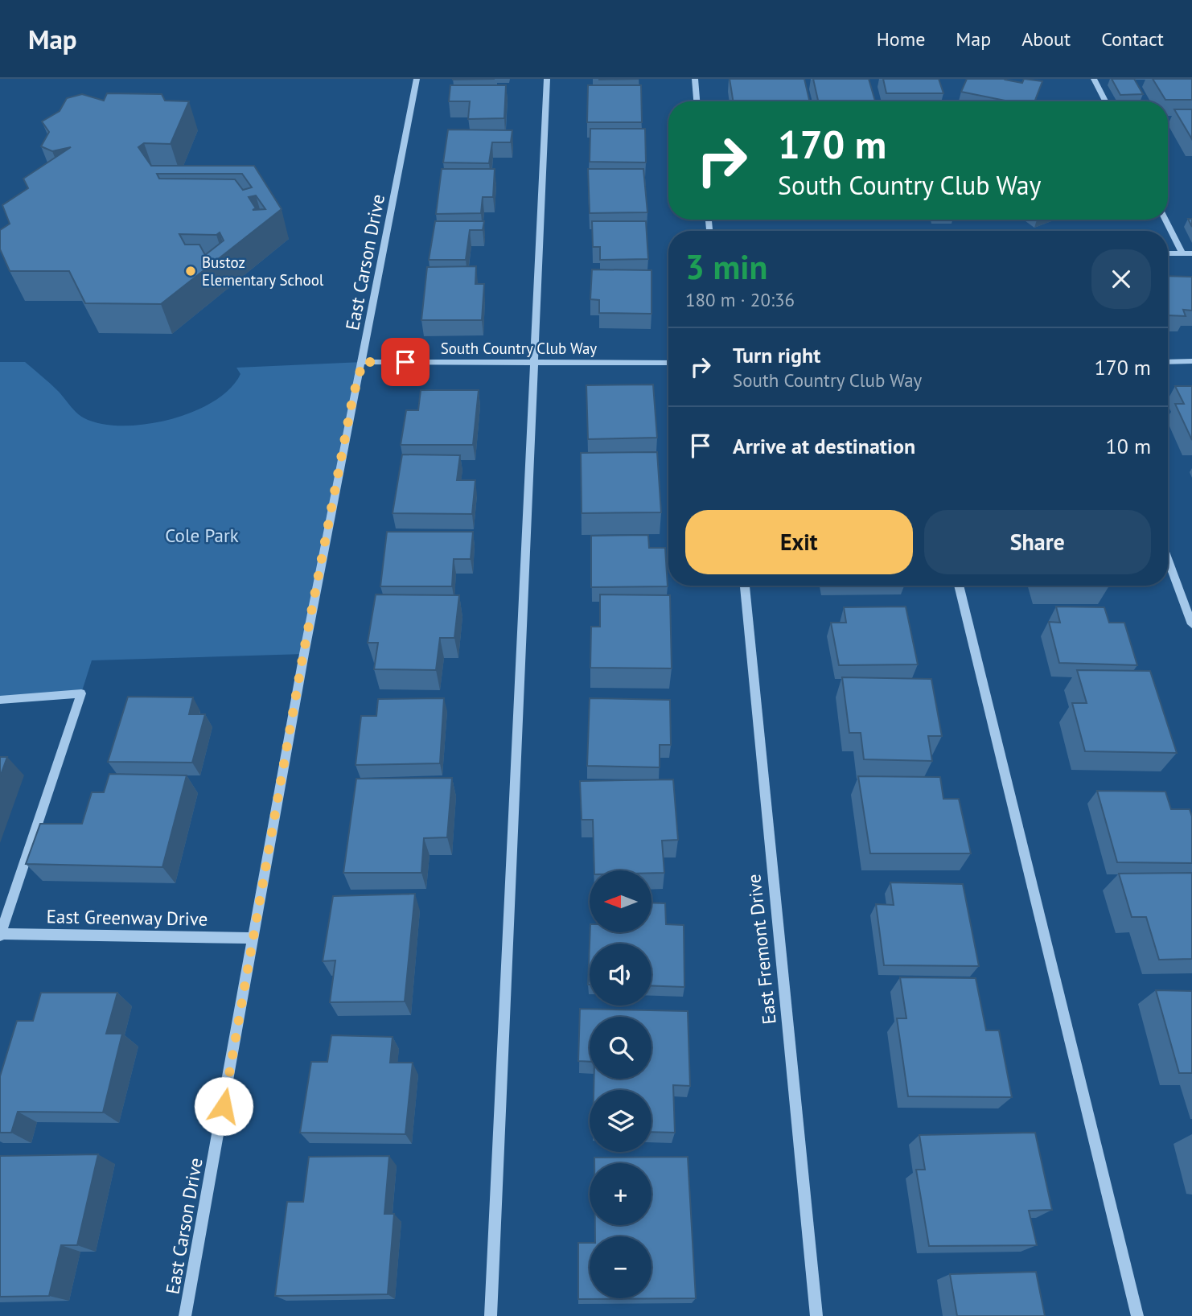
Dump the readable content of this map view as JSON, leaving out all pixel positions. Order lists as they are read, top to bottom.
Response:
{
  "streets": {
    "street": [
      "East Carson Drive",
      "South Country Club Way",
      "East Greenway Drive",
      "East Fremont Drive"
    ]
  },
  "crossings": [
    ["East Carson Drive", "South Country Club Way"],
    ["East Carson Drive", "East Greenway Drive"]
  ],
  "parks": ["Cole Park"],
  "places": ["Bustoz Elementary School"],
  "north": "left",
  "page": {
    "header": "Map",
    "nav": [
      "Home",
      "Map",
      "About",
      "Contact"
    ],
    "turn": ["170 m", "South Country Club Way"],
    "heading": ["3 min", "180 m · 20:36"],
    "list": [
      {
        "name": "Turn right",
        "note": "South Country Club Way",
        "value": "170 m"
      },
      {
        "name": "Arrive at destination",
        "value": "10 m"
      }
    ],
    "buttons": ["Exit", "Share"],
    "map_buttons": ["+", "−"]
  }
}
